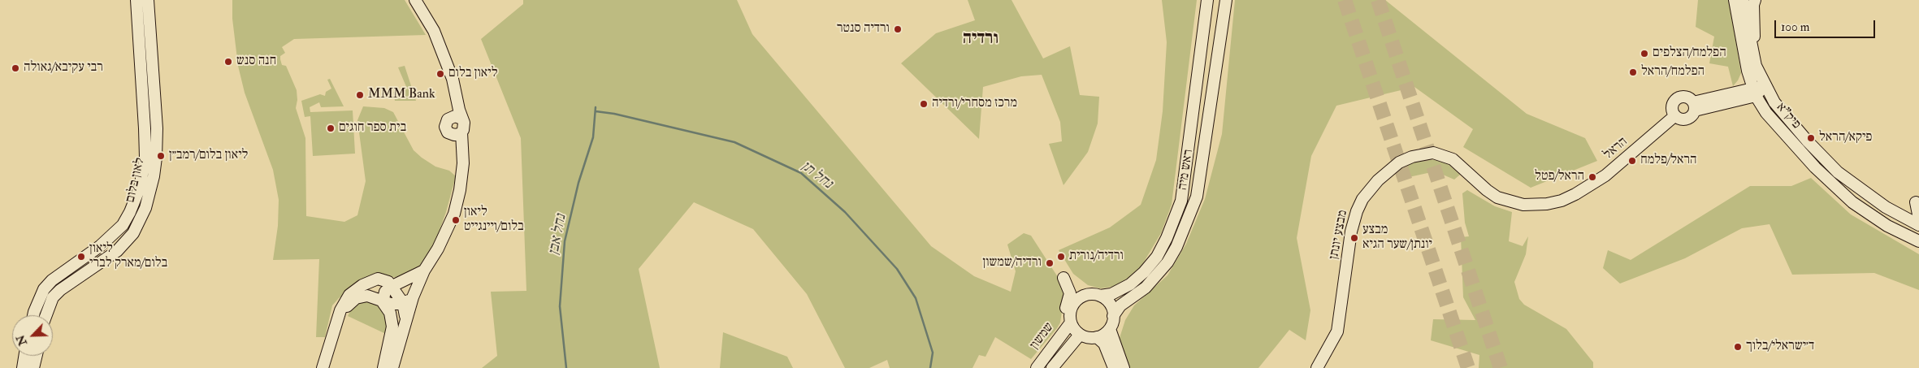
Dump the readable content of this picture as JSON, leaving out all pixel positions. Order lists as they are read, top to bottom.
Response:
{
  "streets": {
    "street": [
      "פיק\"א",
      "הראל",
      "ראש מיה",
      "לאון בלום",
      "מבצע יונתן",
      "שמשון"
    ]
  },
  "crossings": [
    ["הראל", "מבצע יונתן"],
    ["ראש מיה", "שמשון"]
  ],
  "districts": ["ורדיה"],
  "water": ["נחל תן", "נחל אבן"],
  "places": [
    "ורדיה סנטר",
    "הפלמח/הצלפים",
    "חנה סנש",
    "רבי עקיבא/גאולה",
    "הפלמח/הראל",
    "ליאון בלום",
    "MMM Bank",
    "מרכז מסחרי/ורדיה",
    "בית ספר חוגים",
    "פיקא/הראל",
    "ליאון בלום/רמב״ן",
    "הראל/פלמח",
    "הראל/פטל",
    "ליאון בלום/ויינגייט",
    "מבצע יונתן/שער הגיא",
    "ליאון בלום/מארק לברי",
    "ורדיה/נורית",
    "ורדיה/שמשון",
    "ד׳ישראלי/בלוך"
  ],
  "scale_bar": "100 m",
  "north": "bottom left"
}
